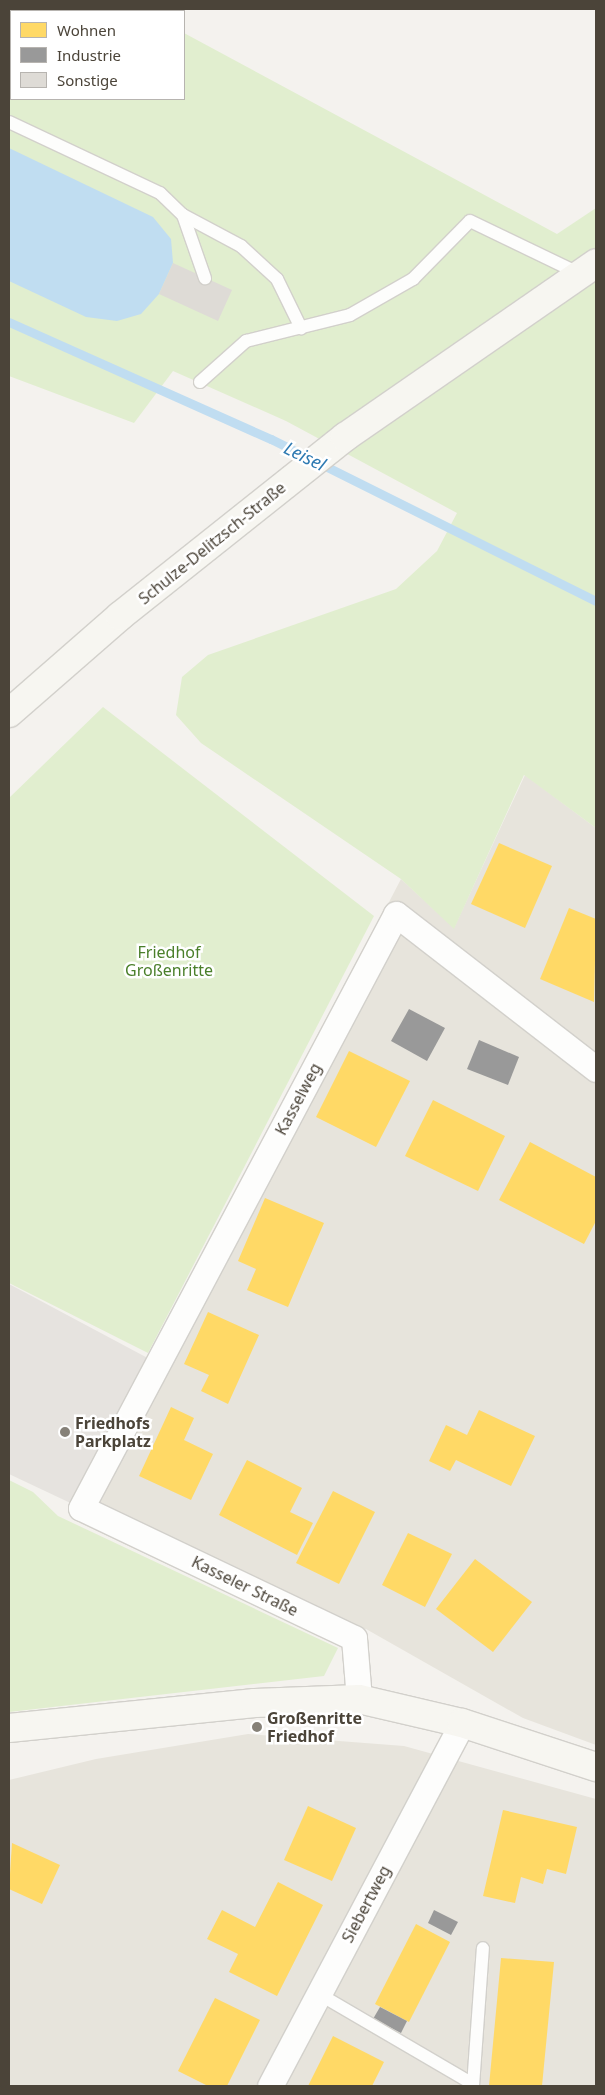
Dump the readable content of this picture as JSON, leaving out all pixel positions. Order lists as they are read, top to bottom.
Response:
{
  "streets": {
    "main road": ["Schulze-Delitzsch-Straße"],
    "street": ["Kasselweg", "Kasseler Straße", "Siebertweg"]
  },
  "crossings": [
    ["Kasselweg", "Kasseler Straße"]
  ],
  "water": ["Leisel"],
  "parks": ["Friedhof Großenritte"],
  "places": ["Friedhofs Parkplatz", "Großenritte Friedhof"],
  "legend": ["Wohnen", "Industrie", "Sonstige"]
}
